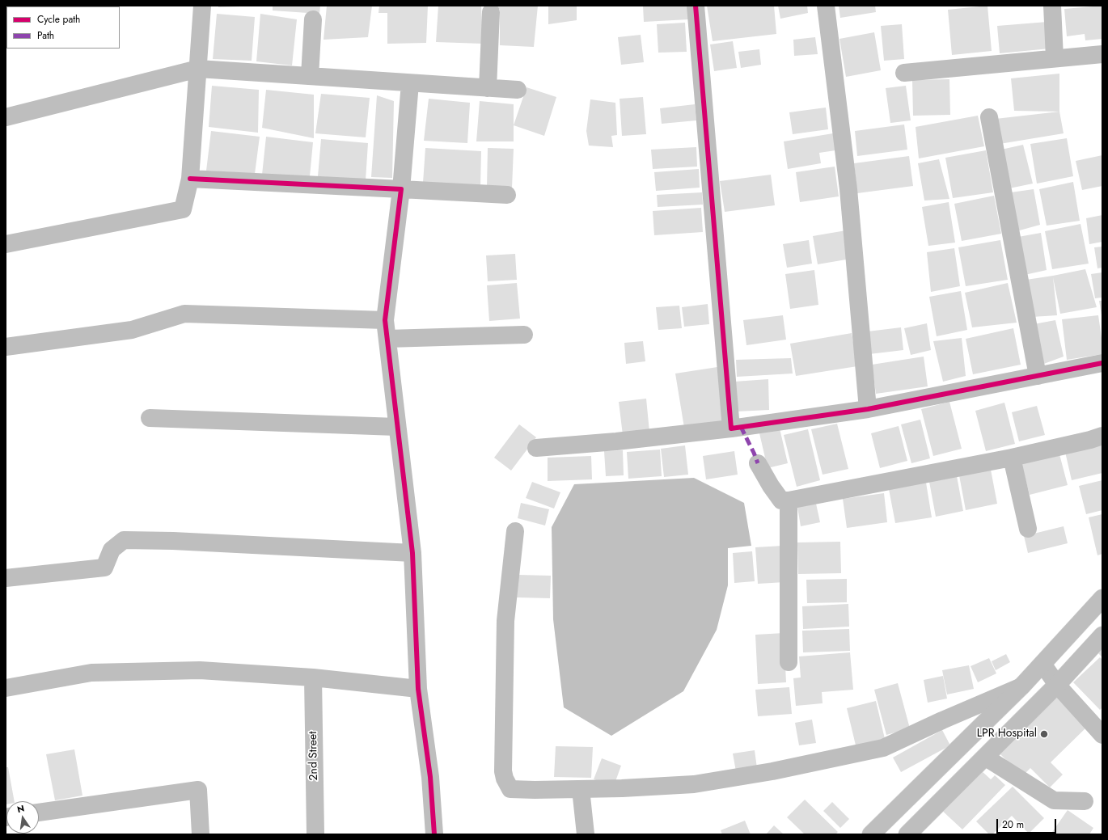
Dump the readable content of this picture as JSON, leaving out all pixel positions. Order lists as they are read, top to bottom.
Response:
{
  "streets": {
    "street": ["2nd Street"]
  },
  "places": ["LPR Hospital"],
  "legend": ["Cycle path", "Path"],
  "scale_bar": "20 m",
  "north": "top"
}
